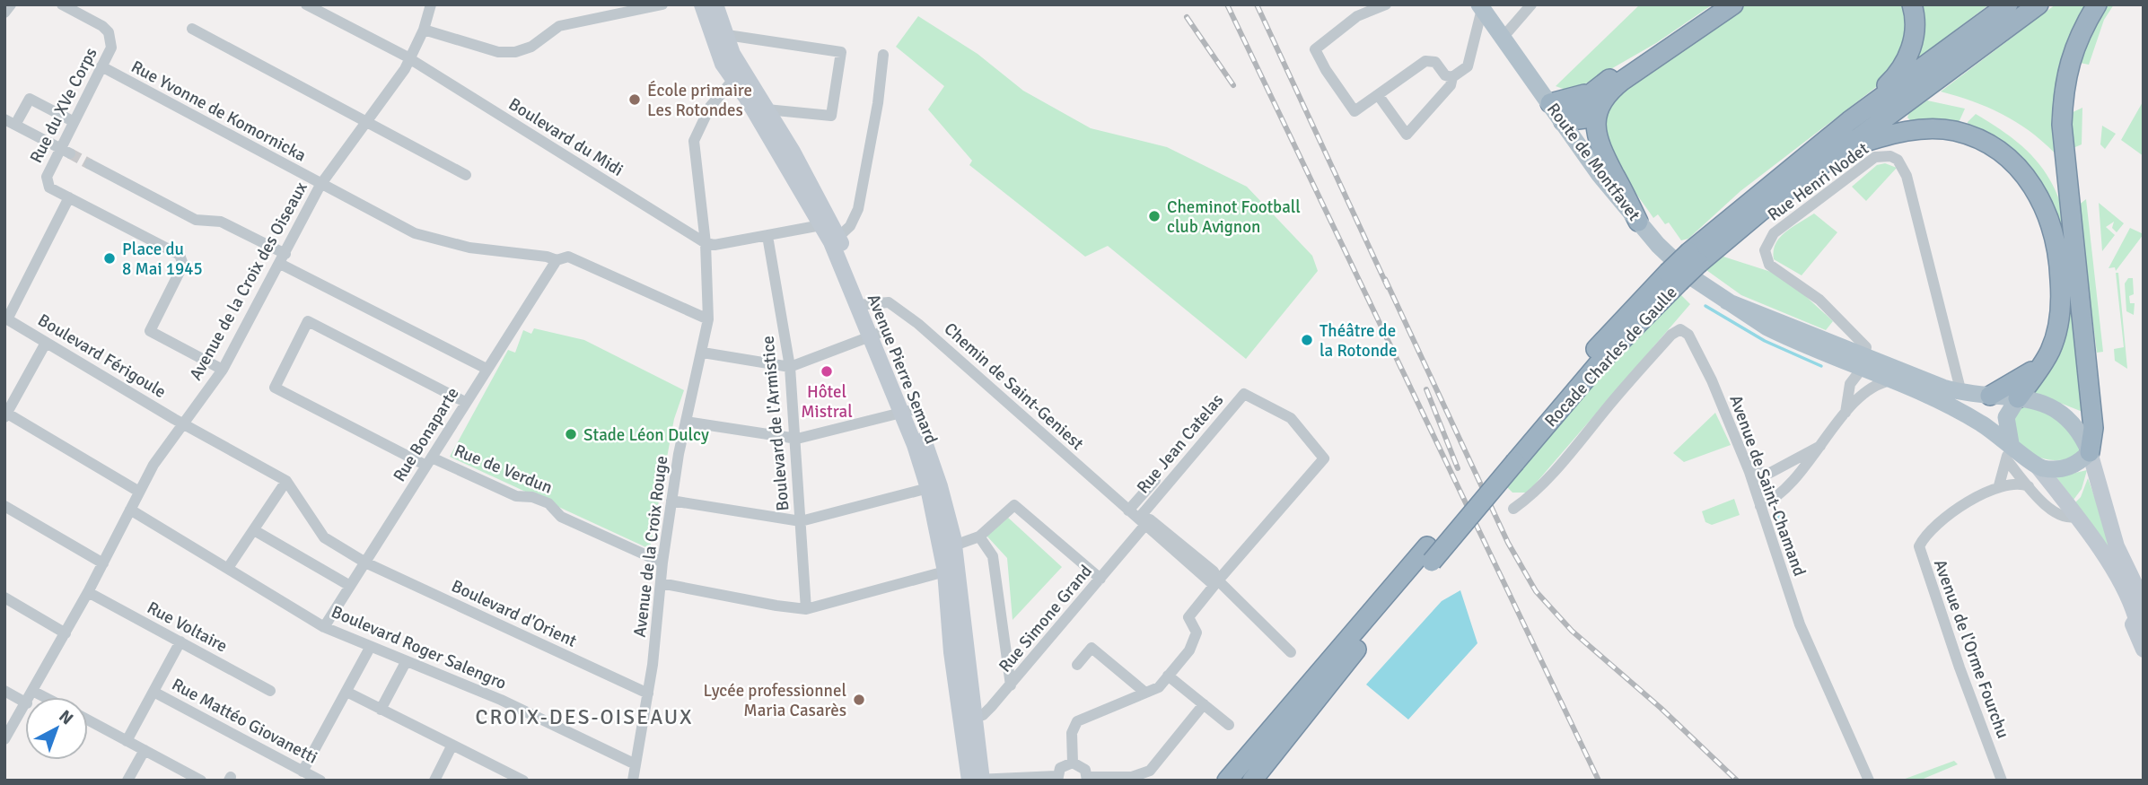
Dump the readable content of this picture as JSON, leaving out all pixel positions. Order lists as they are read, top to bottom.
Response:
{
  "streets": {
    "highway": ["Rocade Charles de Gaulle"],
    "main road": ["Route de Montfavet", "Avenue Pierre Semard"],
    "street": [
      "Rue du XVe Corps",
      "Rue Yvonne de Komornicka",
      "Boulevard du Midi",
      "Rue Henri Nodet",
      "Avenue de la Croix des Oiseaux",
      "Boulevard Férigoule",
      "Chemin de Saint-Geniest",
      "Boulevard de l'Armistice",
      "Rue Bonaparte",
      "Rue Jean Catelas",
      "Rue de Verdun",
      "Avenue de Saint-Chamand",
      "Avenue de la Croix Rouge",
      "Boulevard d'Orient",
      "Rue Simone Grand",
      "Rue Voltaire",
      "Boulevard Roger Salengro",
      "Avenue de l'Orme Fourchu",
      "Rue Mattéo Giovanetti"
    ]
  },
  "crossings": [
    ["Rue du XVe Corps", "Rue Yvonne de Komornicka"],
    ["Rue Yvonne de Komornicka", "Avenue de la Croix des Oiseaux"],
    ["Rue Yvonne de Komornicka", "Rue Bonaparte"],
    ["Rue Yvonne de Komornicka", "Avenue de la Croix Rouge"],
    ["Boulevard du Midi", "Avenue de la Croix des Oiseaux"],
    ["Boulevard du Midi", "Avenue de la Croix Rouge"],
    ["Route de Montfavet", "Rue Henri Nodet"],
    ["Avenue de la Croix des Oiseaux", "Boulevard Férigoule"],
    ["Avenue de la Croix des Oiseaux", "Rue Voltaire"],
    ["Avenue de la Croix des Oiseaux", "Boulevard Roger Salengro"],
    ["Boulevard Férigoule", "Boulevard d'Orient"],
    ["Avenue Pierre Semard", "Chemin de Saint-Geniest"],
    ["Avenue Pierre Semard", "Avenue de la Croix Rouge"],
    ["Avenue Pierre Semard", "Rue Simone Grand"],
    ["Chemin de Saint-Geniest", "Rue Jean Catelas"],
    ["Chemin de Saint-Geniest", "Rue Simone Grand"],
    ["Rue Bonaparte", "Rue de Verdun"],
    ["Rue Bonaparte", "Boulevard d'Orient"],
    ["Rue Bonaparte", "Boulevard Roger Salengro"],
    ["Rue Jean Catelas", "Rue Simone Grand"],
    ["Rue de Verdun", "Avenue de la Croix Rouge"],
    ["Avenue de la Croix Rouge", "Boulevard d'Orient"],
    ["Avenue de la Croix Rouge", "Boulevard Roger Salengro"],
    ["Rue Voltaire", "Rue Mattéo Giovanetti"]
  ],
  "districts": ["CROIX-DES-OISEAUX"],
  "places": [
    "École primaire Les Rotondes",
    "Cheminot Football club Avignon",
    "Place du 8 Mai 1945",
    "Théâtre de la Rotonde",
    "Hôtel Mistral",
    "Stade Léon Dulcy",
    "Lycée professionnel Maria Casarès"
  ],
  "north": "top right"
}
